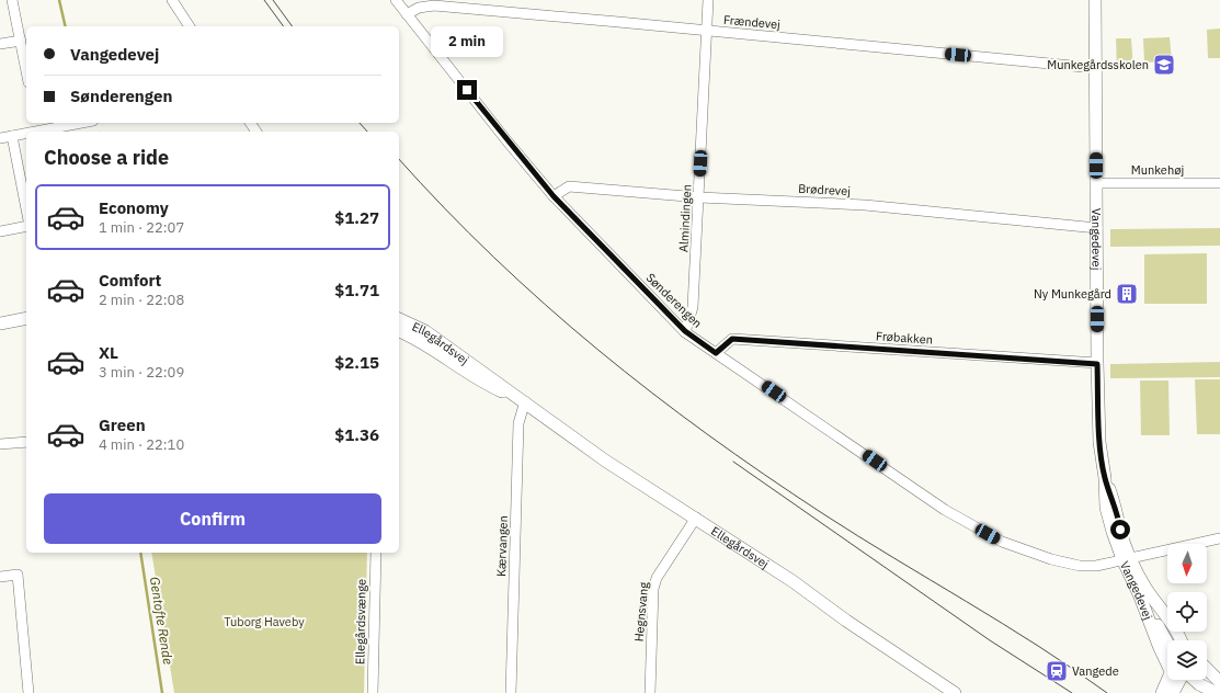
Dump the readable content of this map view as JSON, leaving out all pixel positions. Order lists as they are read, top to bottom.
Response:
{
  "streets": {
    "street": [
      "Frændevej",
      "Munkehøj",
      "Brødrevej",
      "Almindingen",
      "Vangedevej",
      "Sønderengen",
      "Frøbakken",
      "Ellegårdsvej",
      "Kærvangen",
      "Hegnsvang",
      "Ellegårdsvænge"
    ]
  },
  "crossings": [
    ["Frændevej", "Almindingen"],
    ["Frændevej", "Vangedevej"],
    ["Frændevej", "Sønderengen"],
    ["Munkehøj", "Vangedevej"],
    ["Brødrevej", "Almindingen"],
    ["Brødrevej", "Vangedevej"],
    ["Brødrevej", "Sønderengen"],
    ["Almindingen", "Sønderengen"],
    ["Vangedevej", "Sønderengen"],
    ["Vangedevej", "Frøbakken"],
    ["Sønderengen", "Frøbakken"],
    ["Ellegårdsvej", "Kærvangen"],
    ["Ellegårdsvej", "Hegnsvang"]
  ],
  "water": ["Gentofte Rende"],
  "parks": ["Tuborg Haveby"],
  "places": {
    "school or university": ["Munkegårdsskolen"],
    "building": ["Ny Munkegård"],
    "station": ["Vangede"]
  },
  "north": "bottom",
  "page": {
    "bubble": "2 min",
    "banner": ["Vangedevej", "Sønderengen"],
    "heading": "Choose a ride",
    "list": [
      {
        "name": "Economy",
        "note": "1 min · 22:07",
        "value": "$1.27"
      },
      {
        "name": "Comfort",
        "note": "2 min · 22:08",
        "value": "$1.71"
      },
      {
        "name": "XL",
        "note": "3 min · 22:09",
        "value": "$2.15"
      },
      {
        "name": "Green",
        "note": "4 min · 22:10",
        "value": "$1.36"
      }
    ],
    "buttons": "Confirm"
  }
}
